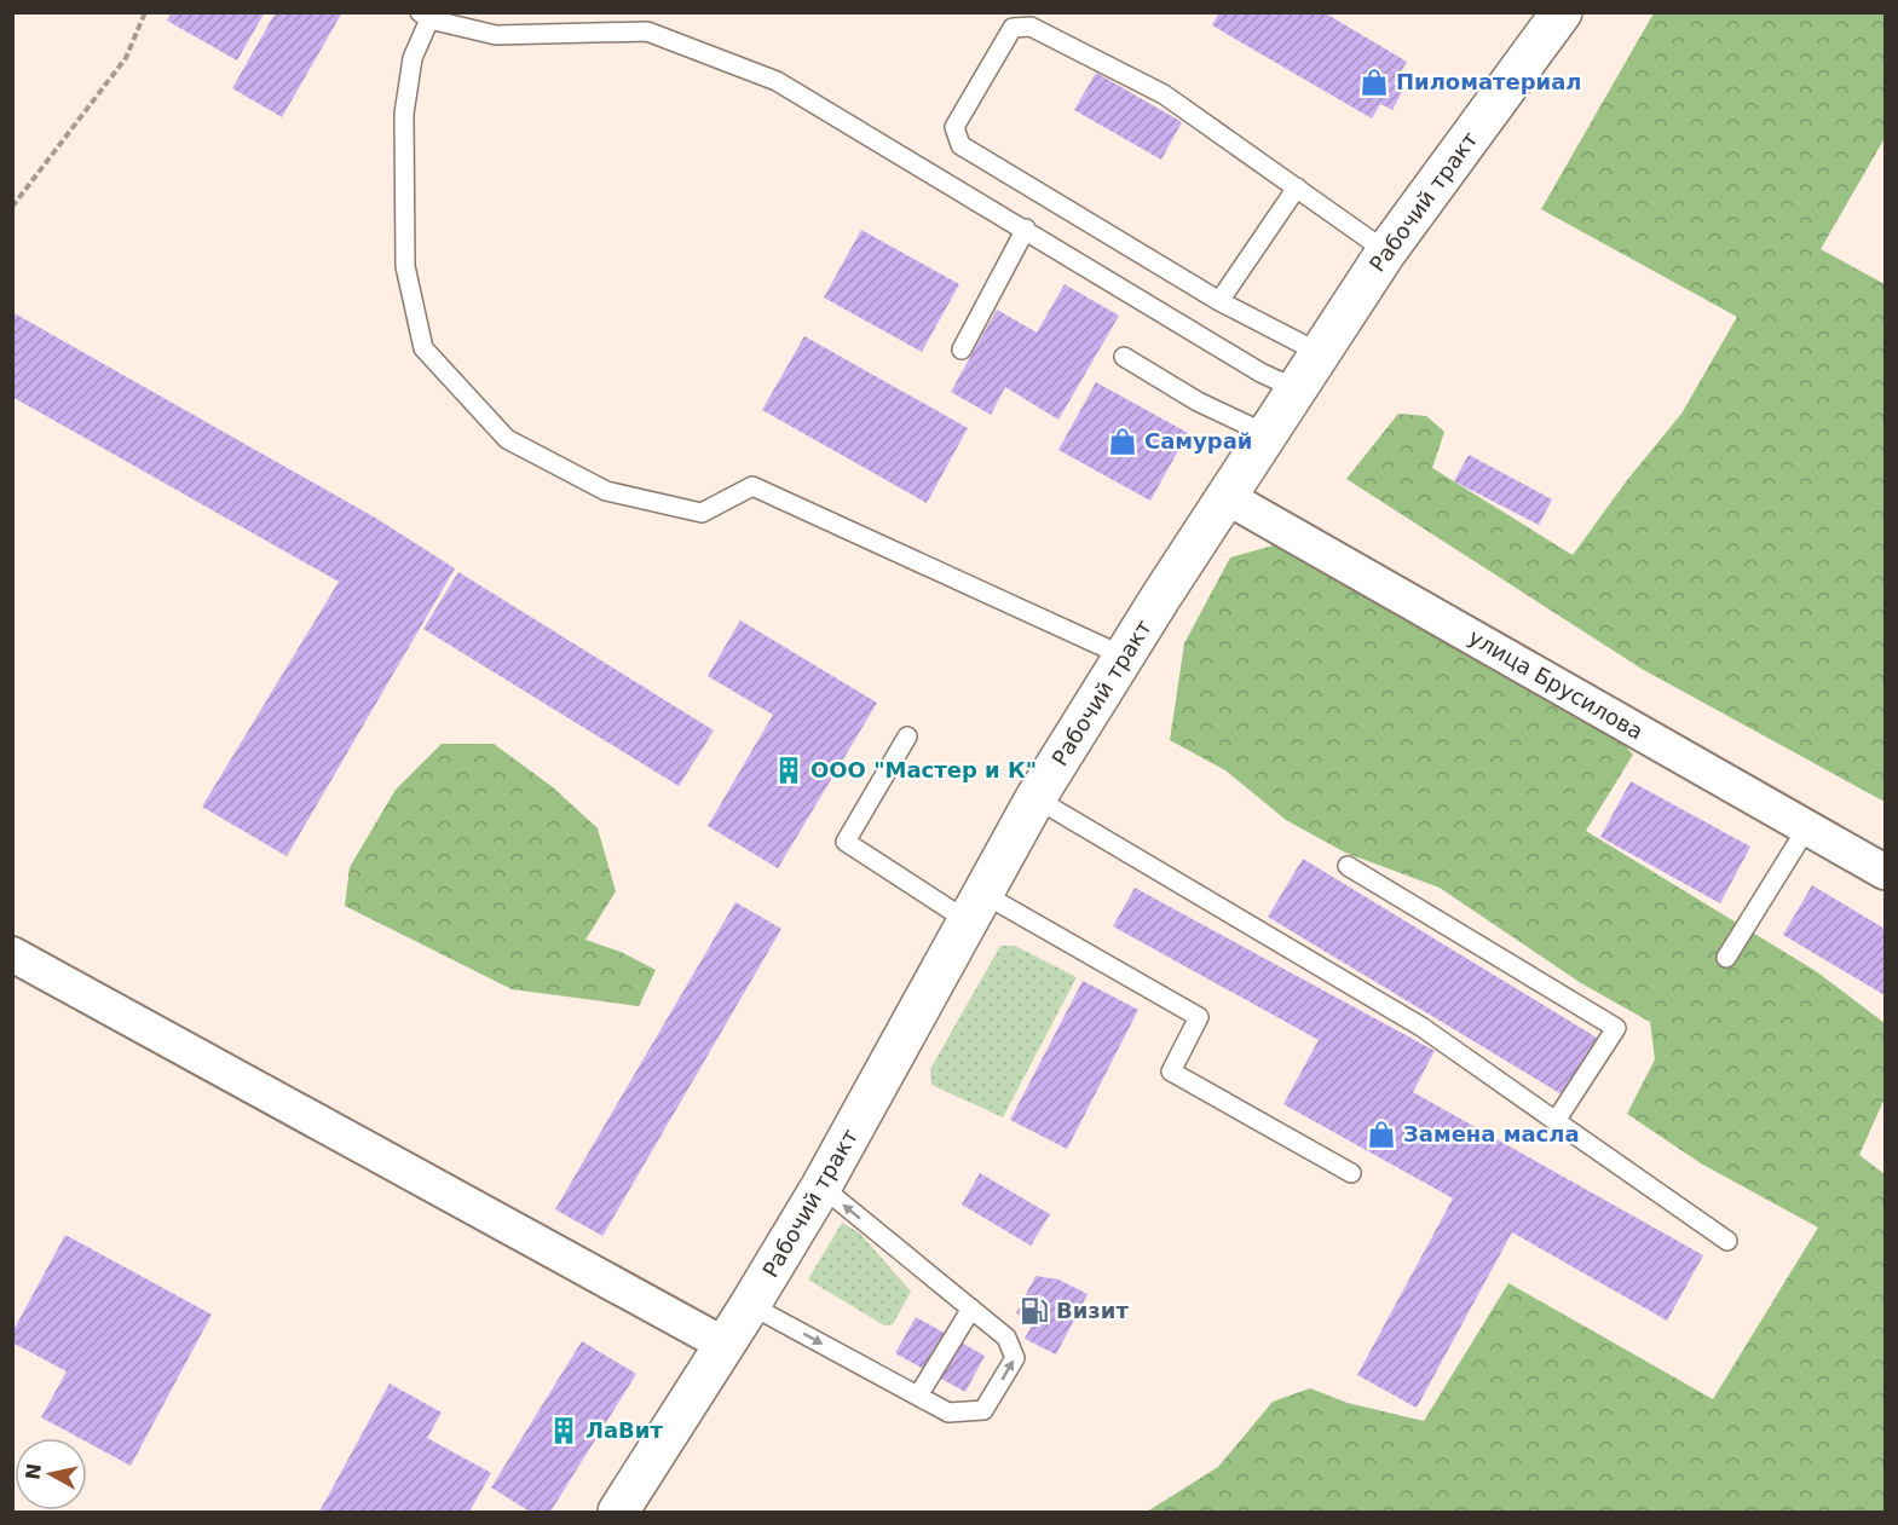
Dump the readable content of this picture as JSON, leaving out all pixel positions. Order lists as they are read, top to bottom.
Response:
{
  "streets": {
    "street": ["Рабочий тракт", "улица Брусилова"]
  },
  "crossings": [
    ["Рабочий тракт", "улица Брусилова"]
  ],
  "places": {
    "shop": ["Пиломатериал", "Самурай", "Замена масла"],
    "building": ["ООО \"Мастер и К\"", "ЛаВит"],
    "fuel station": ["Визит"]
  },
  "north": "left"
}
